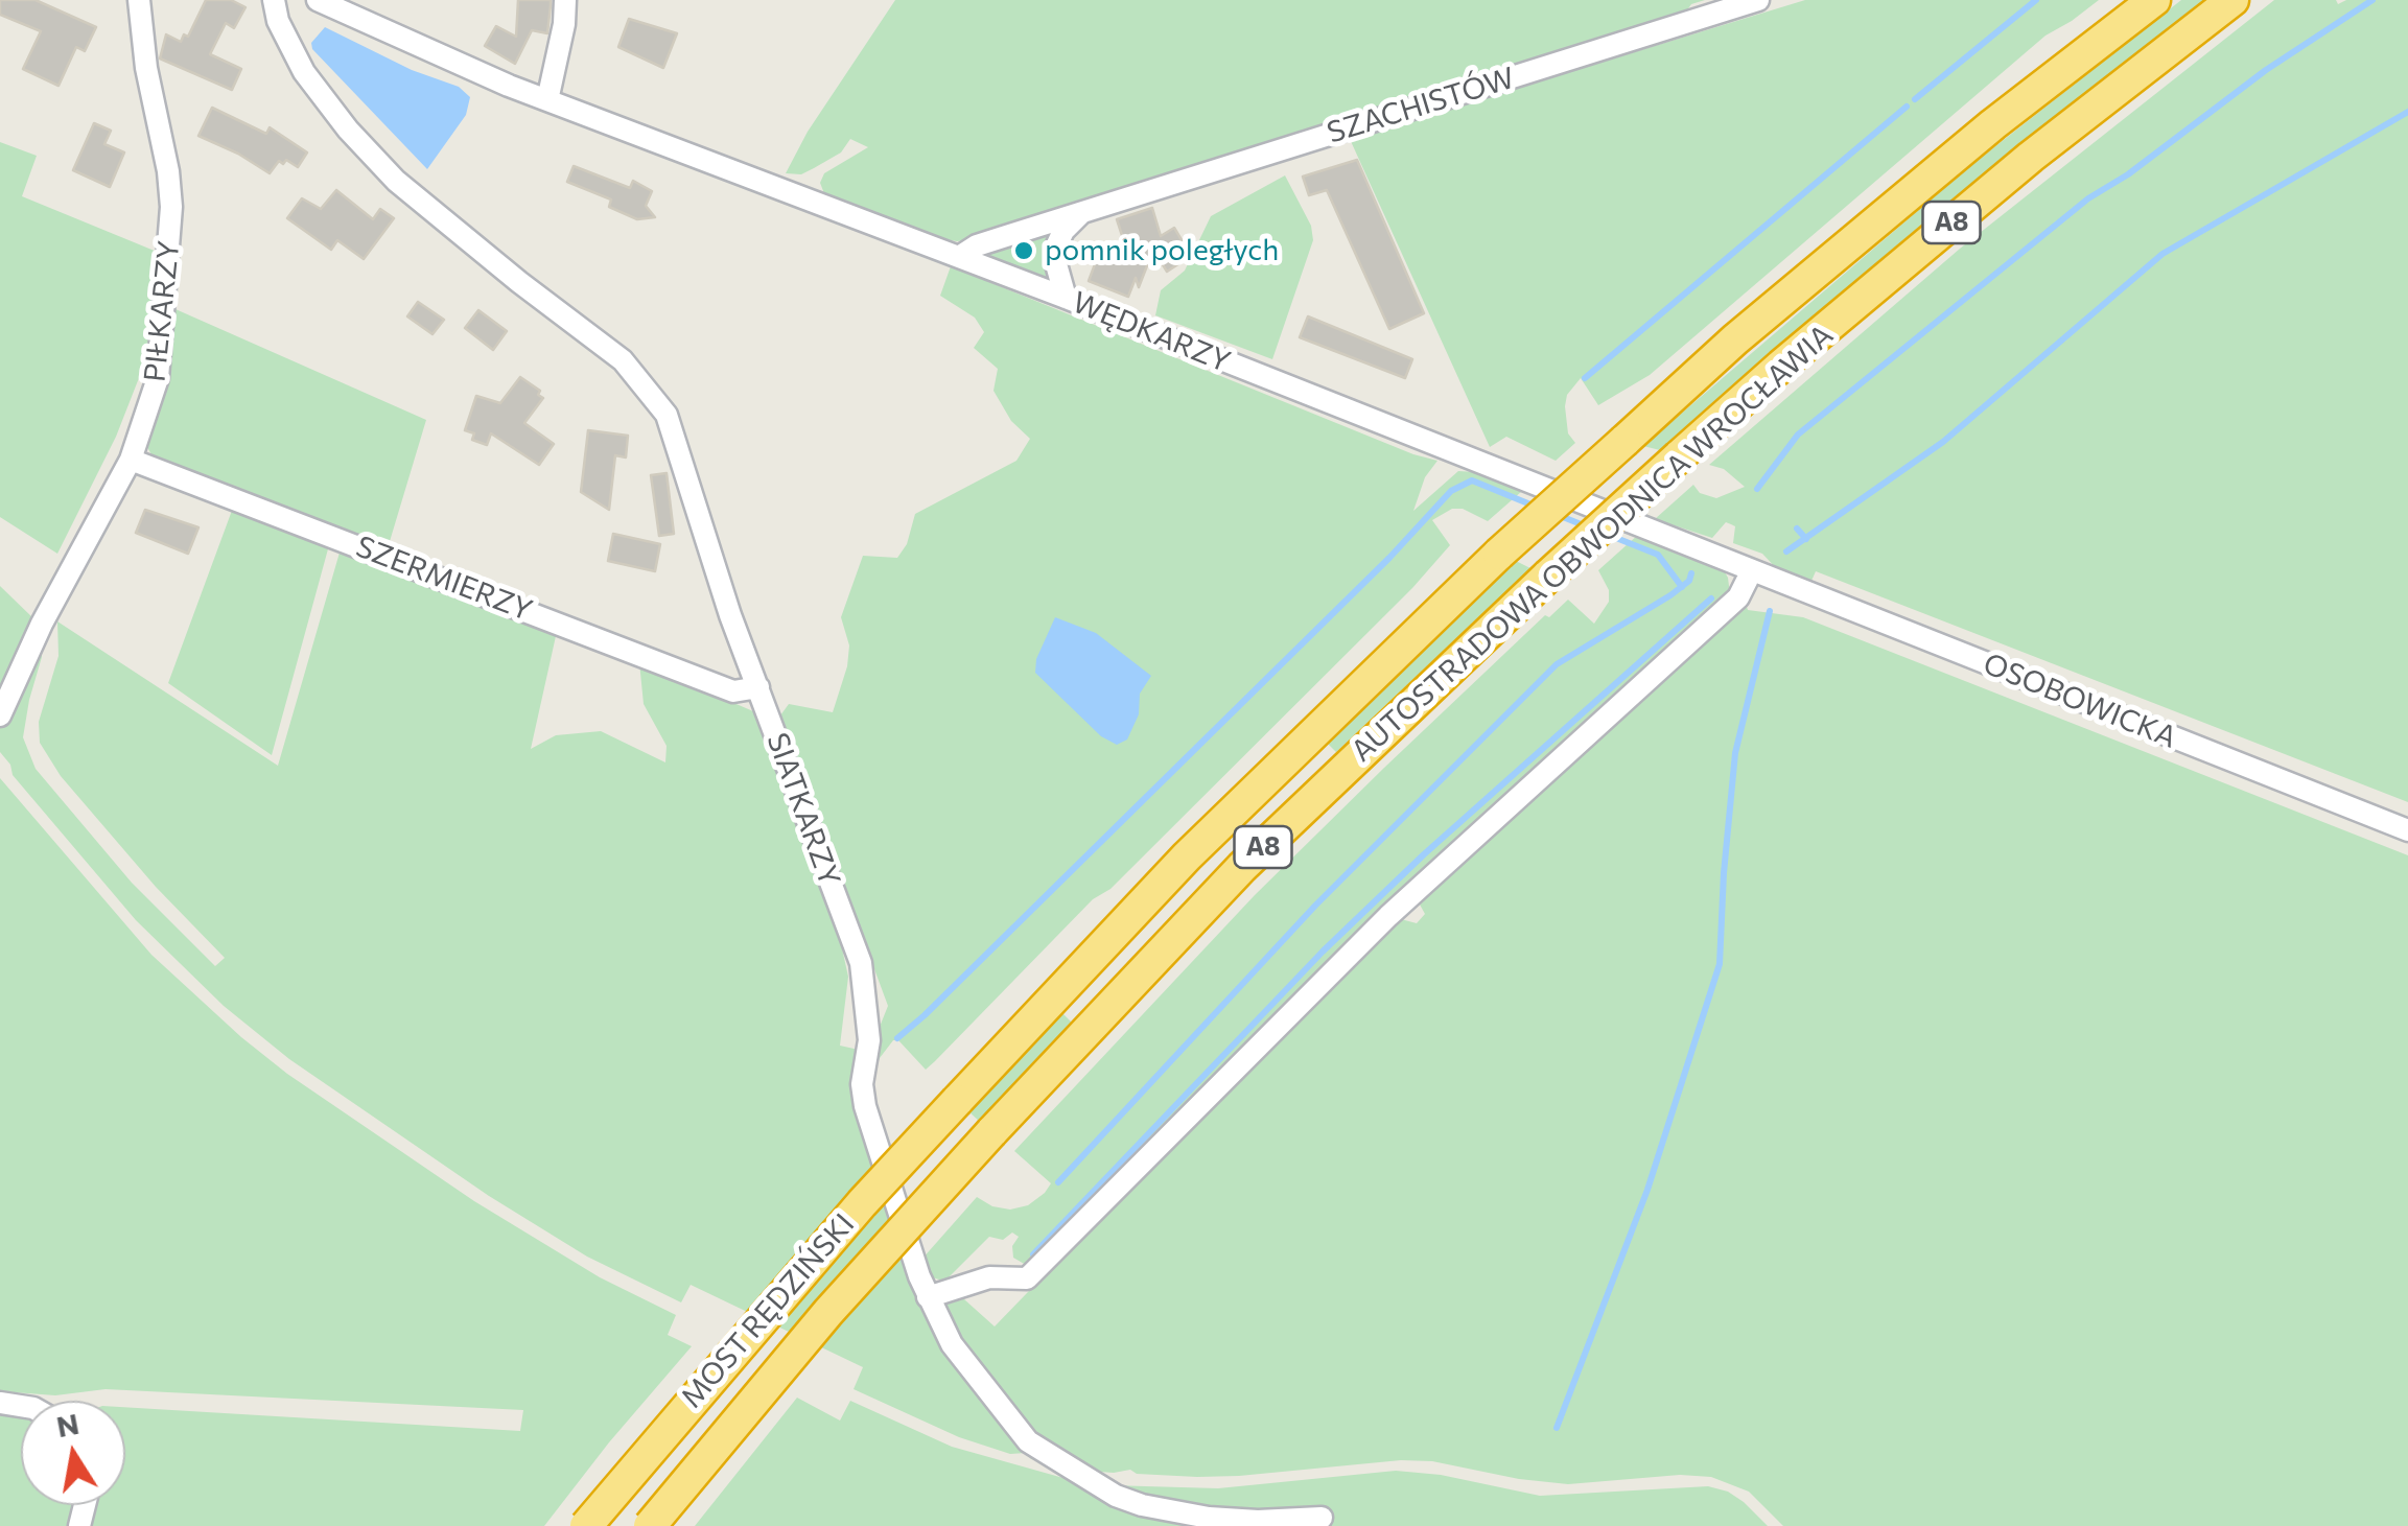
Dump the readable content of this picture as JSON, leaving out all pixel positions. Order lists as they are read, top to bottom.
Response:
{
  "streets": {
    "highway": ["A8", "AUTOSTRADOWA OBWODNICA WROCŁAWIA", "MOST RĘDZIŃSKI"],
    "street": [
      "SZACHISTÓW",
      "PIŁKARZY",
      "WĘDKARZY",
      "SZERMIERZY",
      "OSOBOWICKA",
      "SIATKARZY"
    ]
  },
  "crossings": [
    ["SZACHISTÓW", "WĘDKARZY"],
    ["PIŁKARZY", "SZERMIERZY"],
    ["WĘDKARZY", "OSOBOWICKA"],
    ["AUTOSTRADOWA OBWODNICA WROCŁAWIA", "MOST RĘDZIŃSKI"],
    ["SZERMIERZY", "SIATKARZY"]
  ],
  "places": ["pomnik poległych"],
  "north": "top"
}
